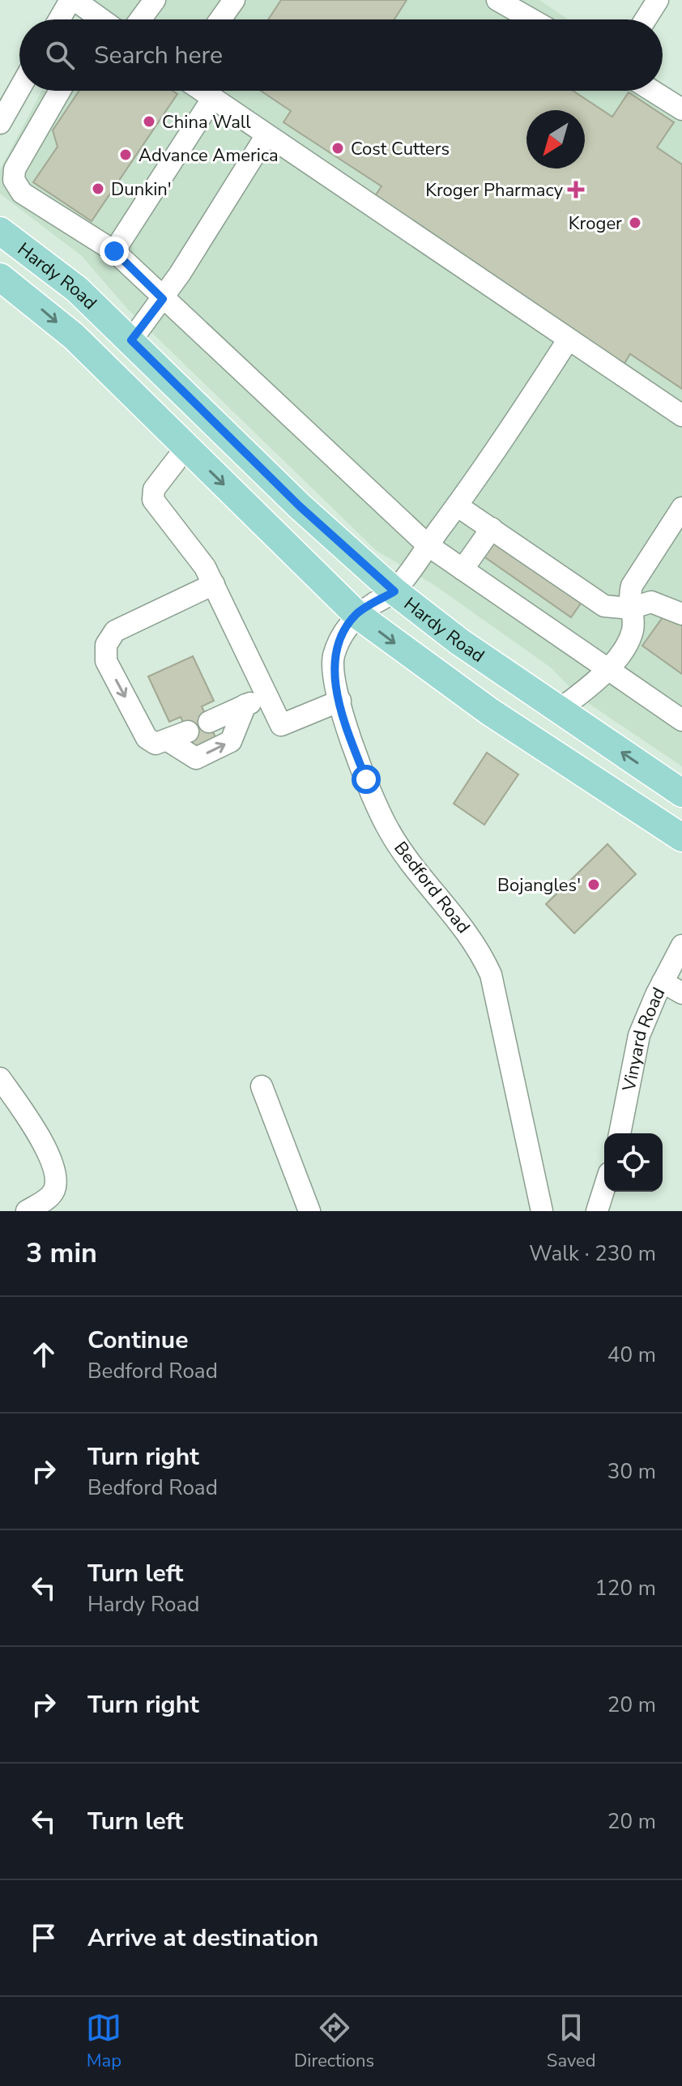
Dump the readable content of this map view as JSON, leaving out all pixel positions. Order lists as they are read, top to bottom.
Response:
{
  "streets": {
    "main road": ["Hardy Road"],
    "street": ["Bedford Road", "Vinyard Road"]
  },
  "crossings": [
    ["Hardy Road", "Bedford Road"]
  ],
  "places": {
    "other": [
      "China Wall",
      "Cost Cutters",
      "Advance America",
      "Dunkin'",
      "Kroger",
      "Bojangles'"
    ],
    "health": ["Kroger Pharmacy"]
  },
  "north": "bottom left",
  "page": {
    "search": "Search here",
    "heading": ["3 min", "Walk · 230 m"],
    "list": [
      ["Continue", "Bedford Road", "40 m"],
      ["Turn right", "Bedford Road", "30 m"],
      ["Turn left", "Hardy Road", "120 m"],
      ["Turn right", "20 m"],
      ["Turn left", "20 m"],
      "Arrive at destination"
    ],
    "nav": ["Map", "Directions", "Saved"]
  }
}
